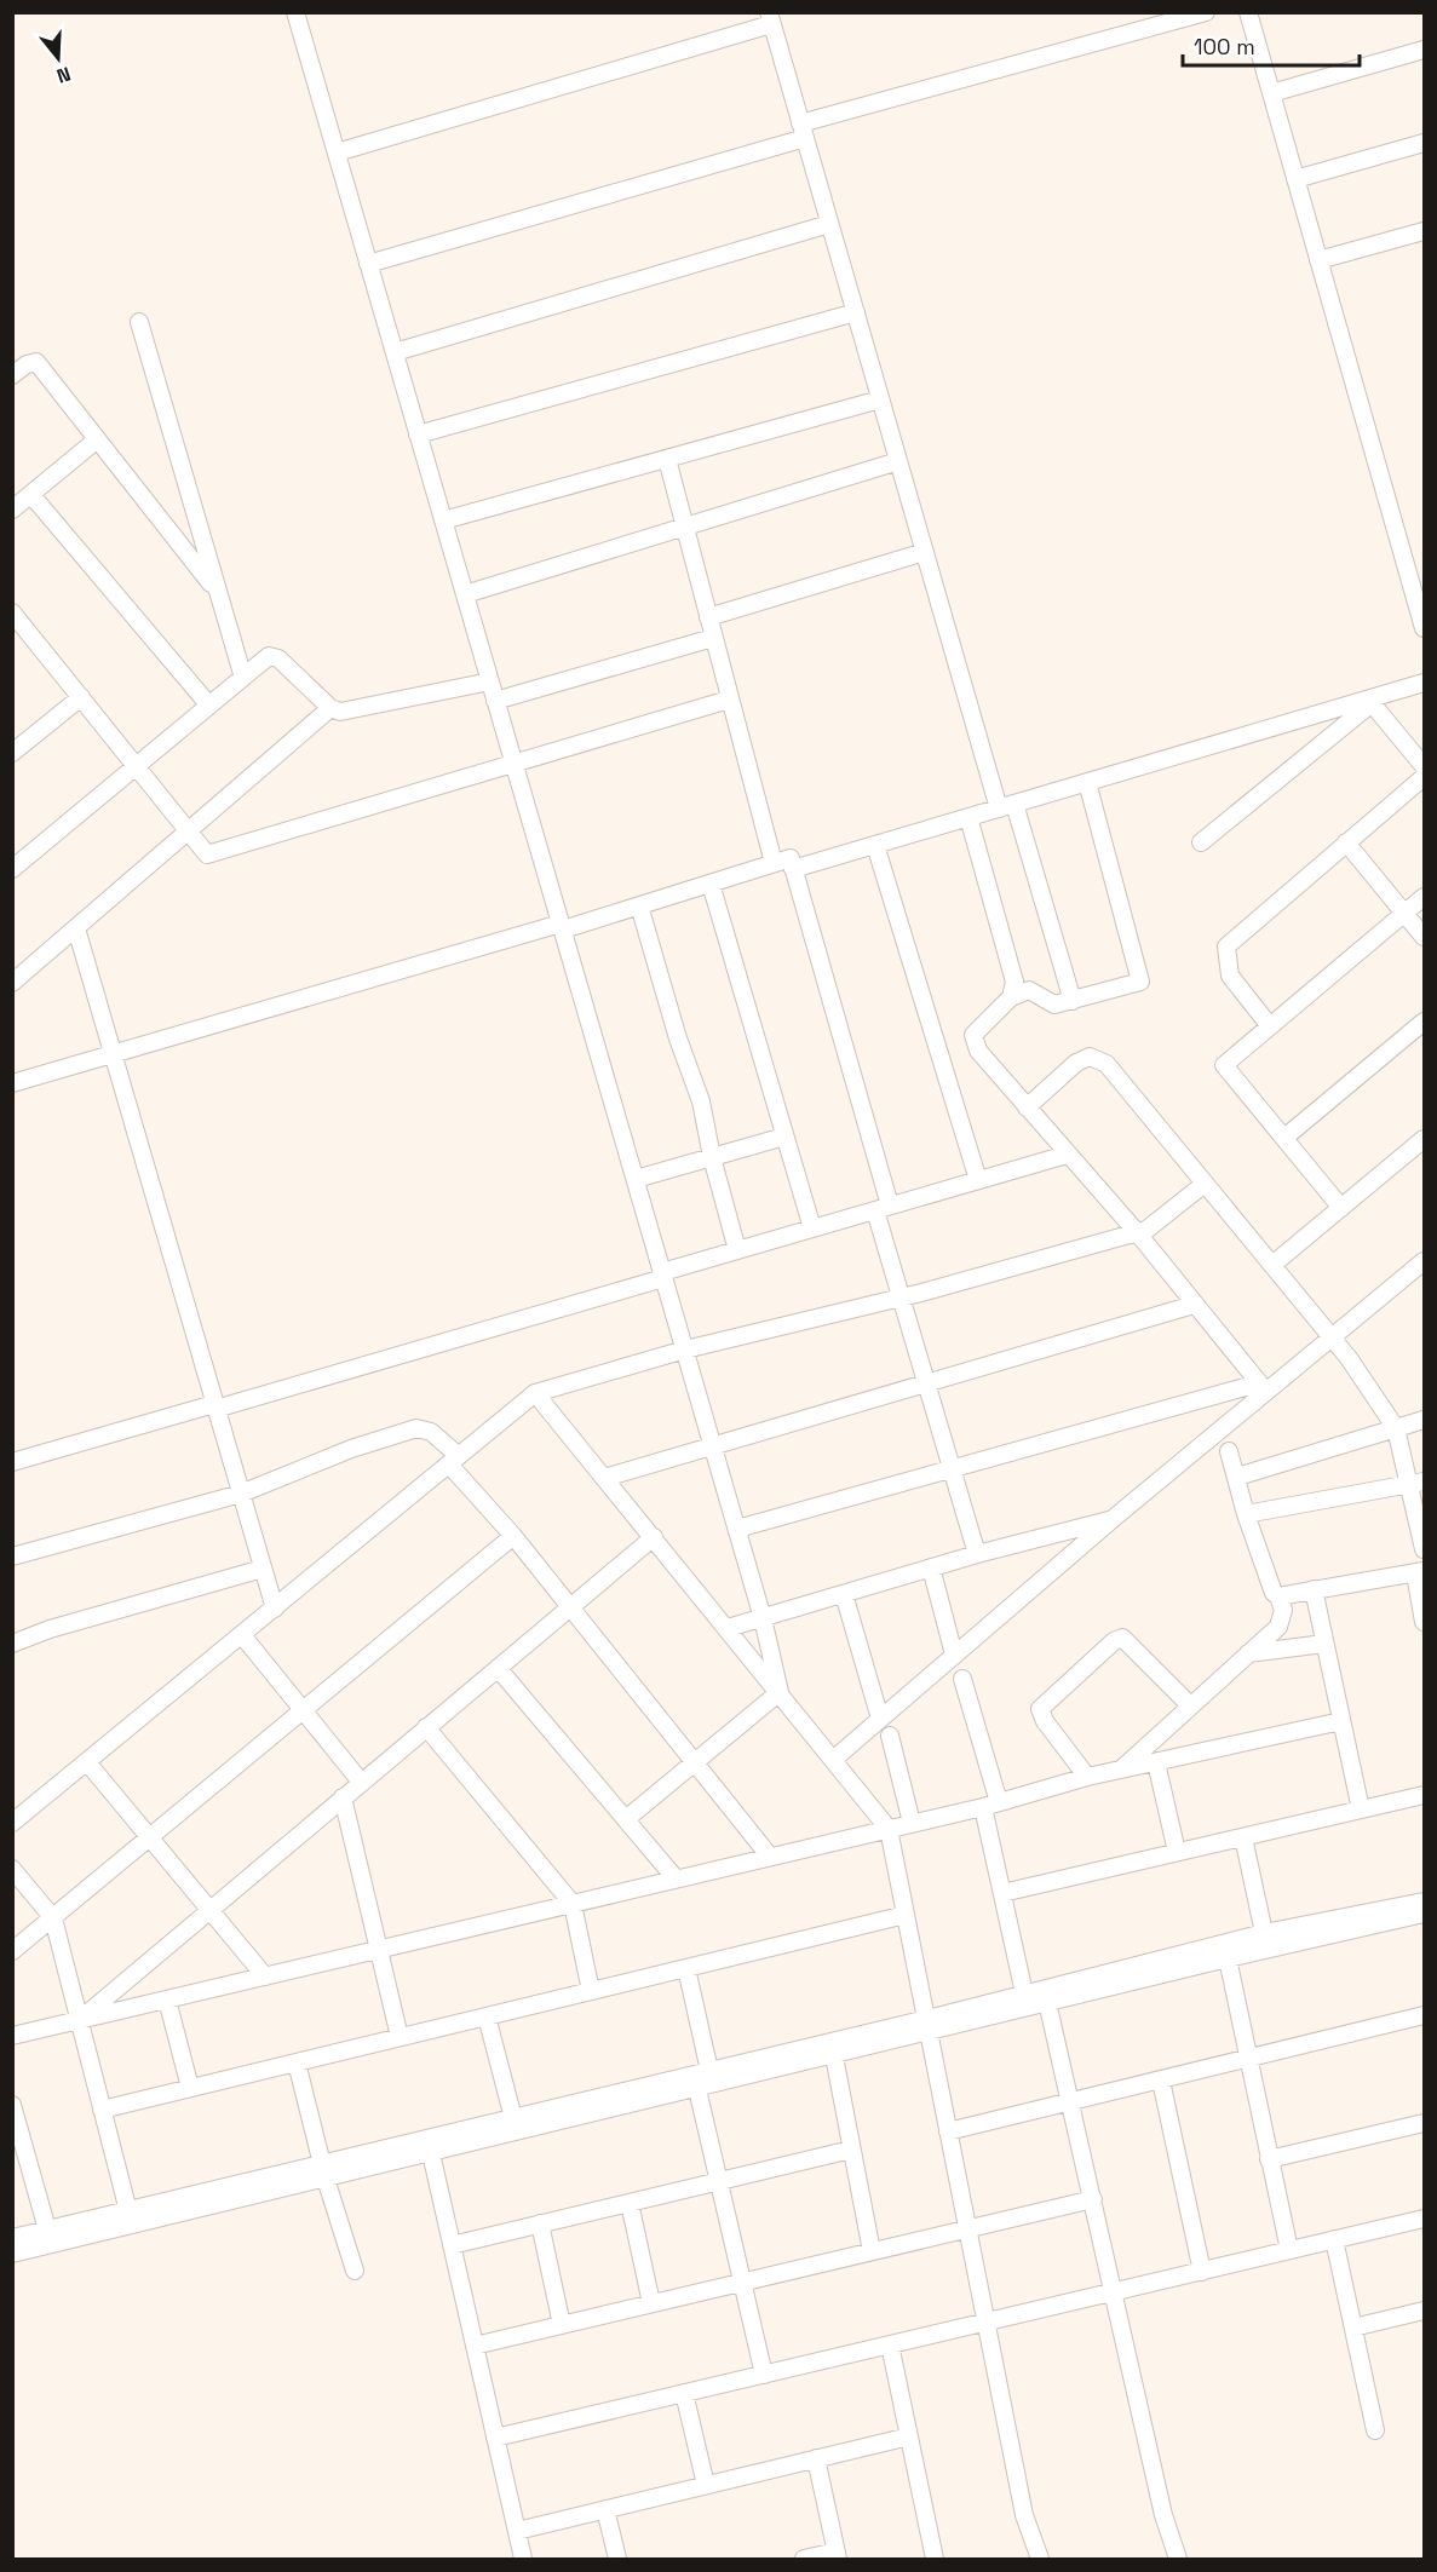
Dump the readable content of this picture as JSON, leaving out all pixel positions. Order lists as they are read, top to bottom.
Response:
{
  "scale_bar": "100 m",
  "north": "bottom"
}
